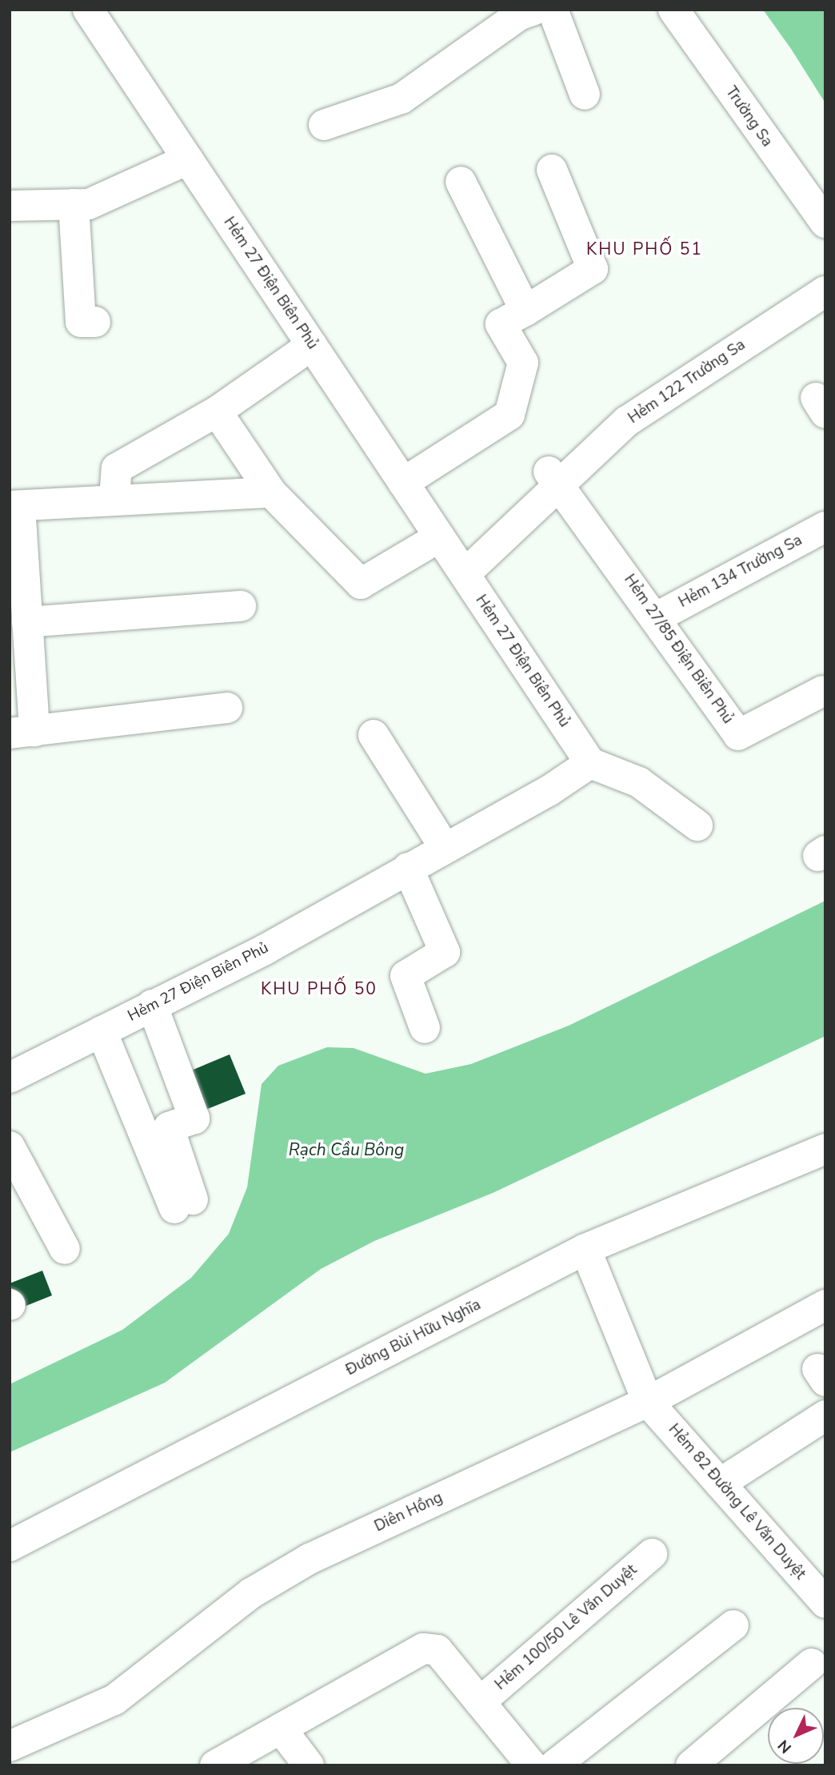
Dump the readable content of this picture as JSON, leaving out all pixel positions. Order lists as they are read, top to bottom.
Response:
{
  "streets": {
    "street": [
      "Trường Sa",
      "Hẻm 27 Điện Biên Phủ",
      "Hẻm 122 Trường Sa",
      "Hẻm 134 Trường Sa",
      "Hẻm 27/85 Điện Biên Phủ",
      "Đường Bùi Hữu Nghĩa",
      "Hẻm 82 Đường Lê Văn Duyệt",
      "Diên Hồng",
      "Hẻm 100/50 Lê Văn Duyệt"
    ]
  },
  "crossings": [
    ["Hẻm 122 Trường Sa", "Hẻm 27/85 Điện Biên Phủ"],
    ["Hẻm 134 Trường Sa", "Hẻm 27/85 Điện Biên Phủ"],
    ["Đường Bùi Hữu Nghĩa", "Hẻm 82 Đường Lê Văn Duyệt"],
    ["Hẻm 82 Đường Lê Văn Duyệt", "Diên Hồng"]
  ],
  "districts": ["KHU PHỐ 51", "KHU PHỐ 50"],
  "water": ["Rạch Cầu Bông"],
  "north": "bottom left"
}
